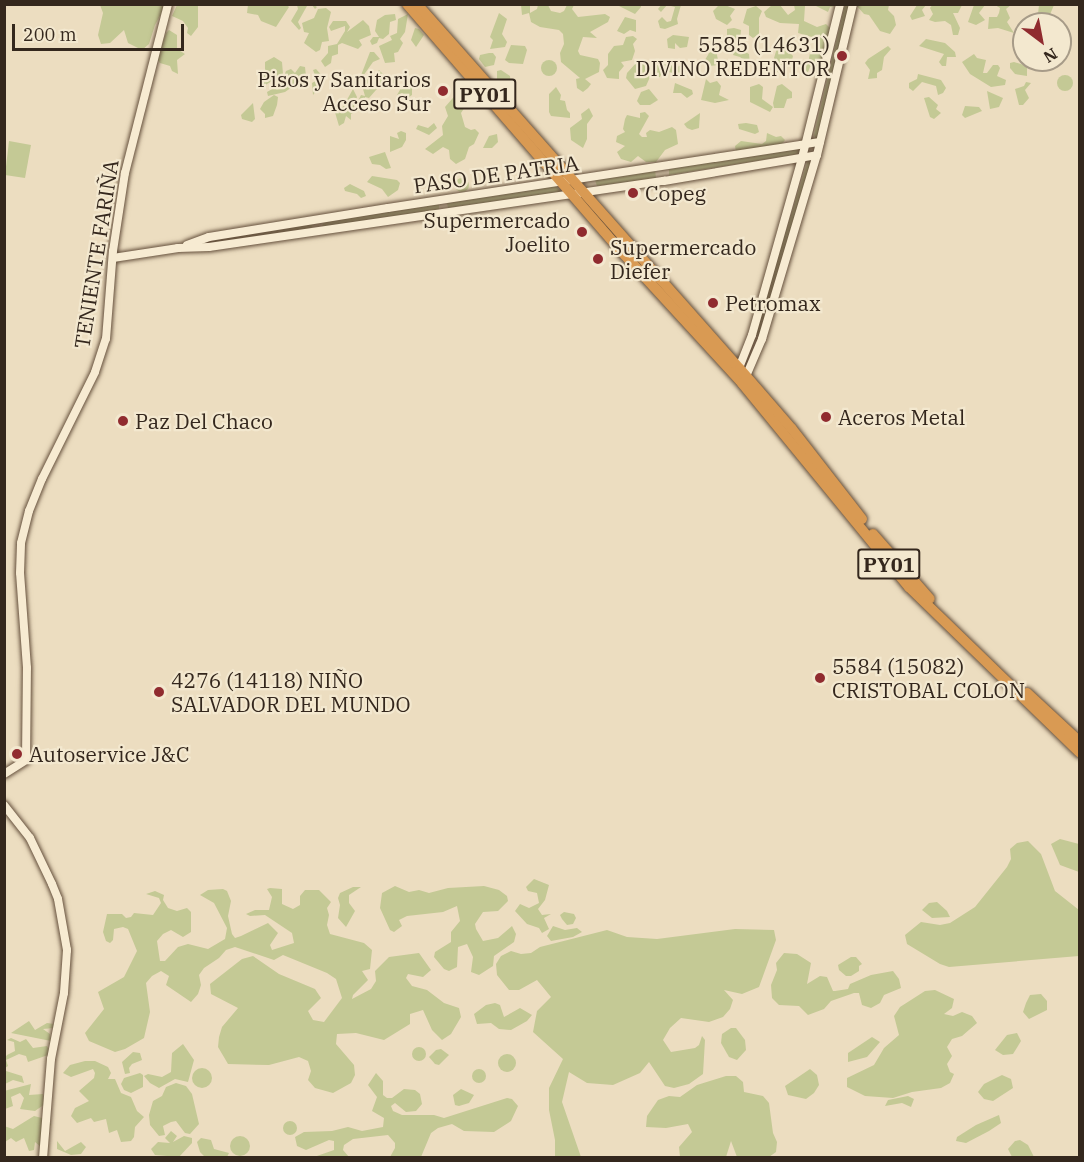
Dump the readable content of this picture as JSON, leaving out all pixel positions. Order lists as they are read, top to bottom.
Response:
{
  "streets": {
    "highway": ["PY01"],
    "street": ["PASO DE PATRIA", "TENIENTE FARIÑA"]
  },
  "crossings": [
    ["PY01", "PASO DE PATRIA"],
    ["PASO DE PATRIA", "TENIENTE FARIÑA"]
  ],
  "places": [
    "5585 (14631) DIVINO REDENTOR",
    "Pisos y Sanitarios Acceso Sur",
    "Copeg",
    "Supermercado Joelito",
    "Supermercado Diefer",
    "Petromax",
    "Aceros Metal",
    "Paz Del Chaco",
    "5584 (15082) CRISTOBAL COLON",
    "4276 (14118) NIÑO SALVADOR DEL MUNDO",
    "Autoservice J&C"
  ],
  "scale_bar": "200 m",
  "north": "bottom right"
}
